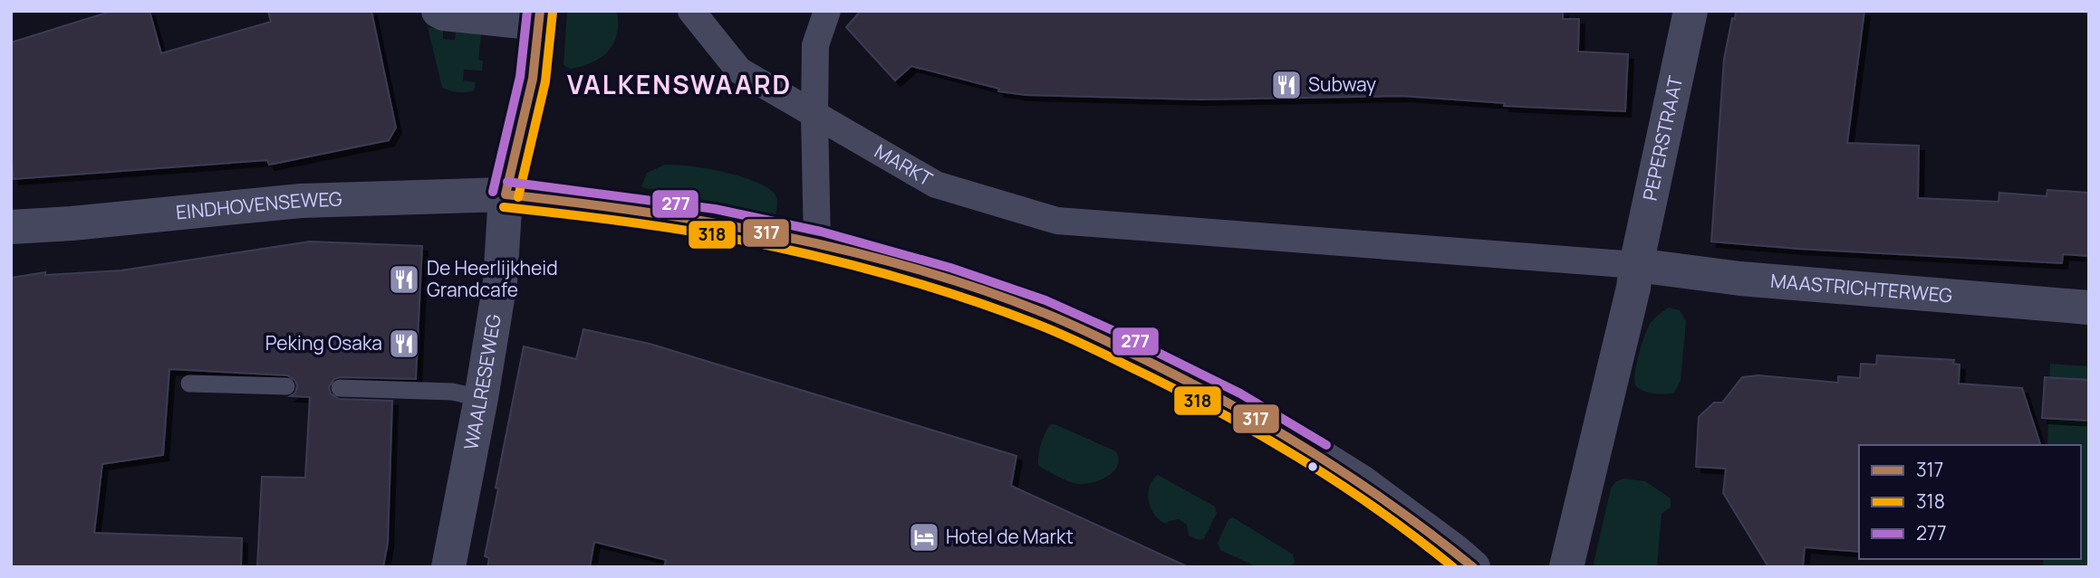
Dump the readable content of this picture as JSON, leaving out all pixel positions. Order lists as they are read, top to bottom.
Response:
{
  "streets": {
    "street": [
      "PEPERSTRAAT",
      "MARKT",
      "EINDHOVENSEWEG",
      "MAASTRICHTERWEG",
      "WAALRESEWEG"
    ]
  },
  "crossings": [
    ["PEPERSTRAAT", "MARKT"],
    ["PEPERSTRAAT", "MAASTRICHTERWEG"],
    ["MARKT", "MAASTRICHTERWEG"],
    ["EINDHOVENSEWEG", "WAALRESEWEG"]
  ],
  "districts": ["VALKENSWAARD"],
  "places": {
    "restaurant": ["Subway", "De Heerlijkheid Grandcafe", "Peking Osaka"],
    "hotel": ["Hotel de Markt"]
  },
  "lines": ["transit line 317", "transit line 277", "transit line 318"],
  "legend": ["317", "318", "277"]
}
